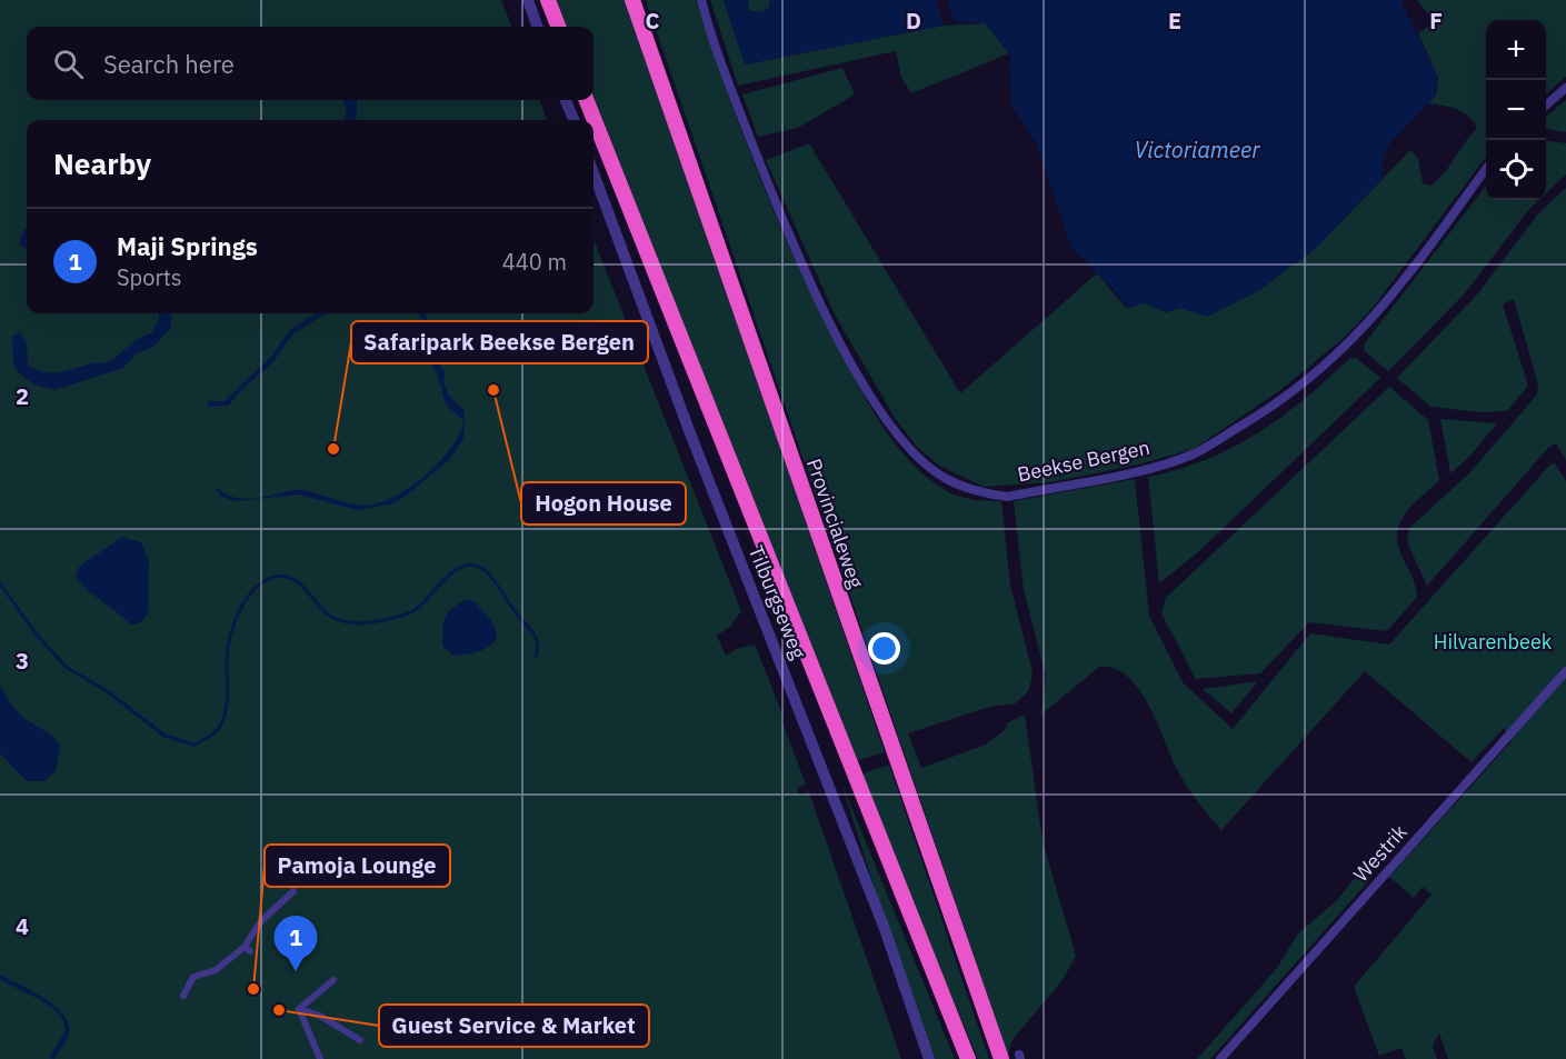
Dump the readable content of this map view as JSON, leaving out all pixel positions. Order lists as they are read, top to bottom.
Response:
{
  "streets": {
    "highway": ["Provincialeweg"],
    "street": ["Beekse Bergen", "Tilburgseweg", "Westrik"]
  },
  "water": ["Victoriameer"],
  "parks": ["Hilvarenbeek"],
  "places": [
    "Hogon House",
    "Safaripark Beekse Bergen",
    "Pamoja Lounge",
    "Guest Service & Market"
  ],
  "page": {
    "map_buttons": ["+", "−"],
    "search": "Search here",
    "heading": "Nearby",
    "list": [
      {
        "mark": "1",
        "name": "Maji Springs",
        "note": "Sports",
        "value": "440 m"
      }
    ],
    "pins": "1"
  },
  "grid": {
    "columns": [
      "C",
      "D",
      "E",
      "F"
    ],
    "rows": ["2", "3", "4"]
  }
}
